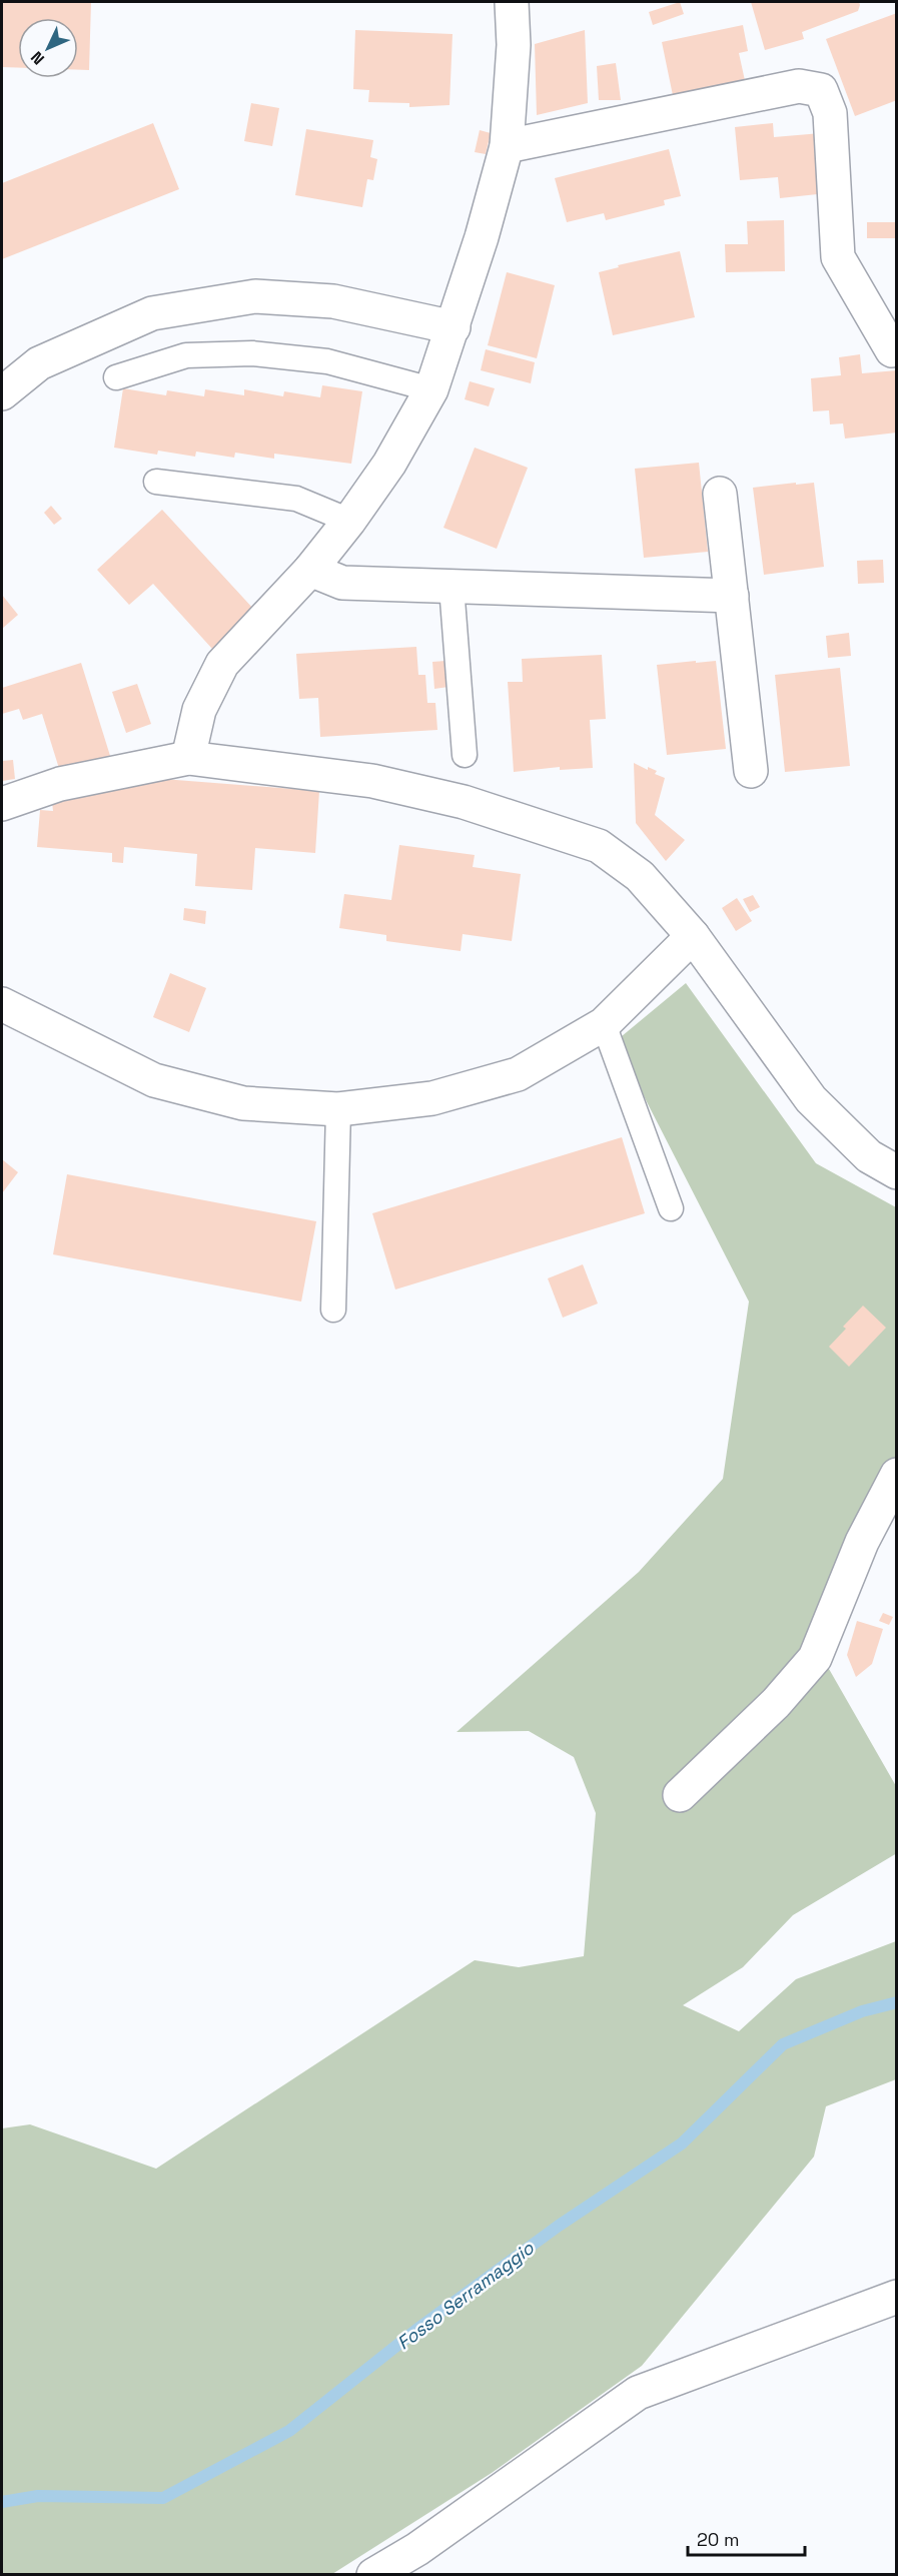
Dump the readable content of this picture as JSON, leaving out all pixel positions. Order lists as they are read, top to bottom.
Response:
{
  "water": ["Fosso Serramaggio"],
  "scale_bar": "20 m",
  "north": "bottom left"
}
